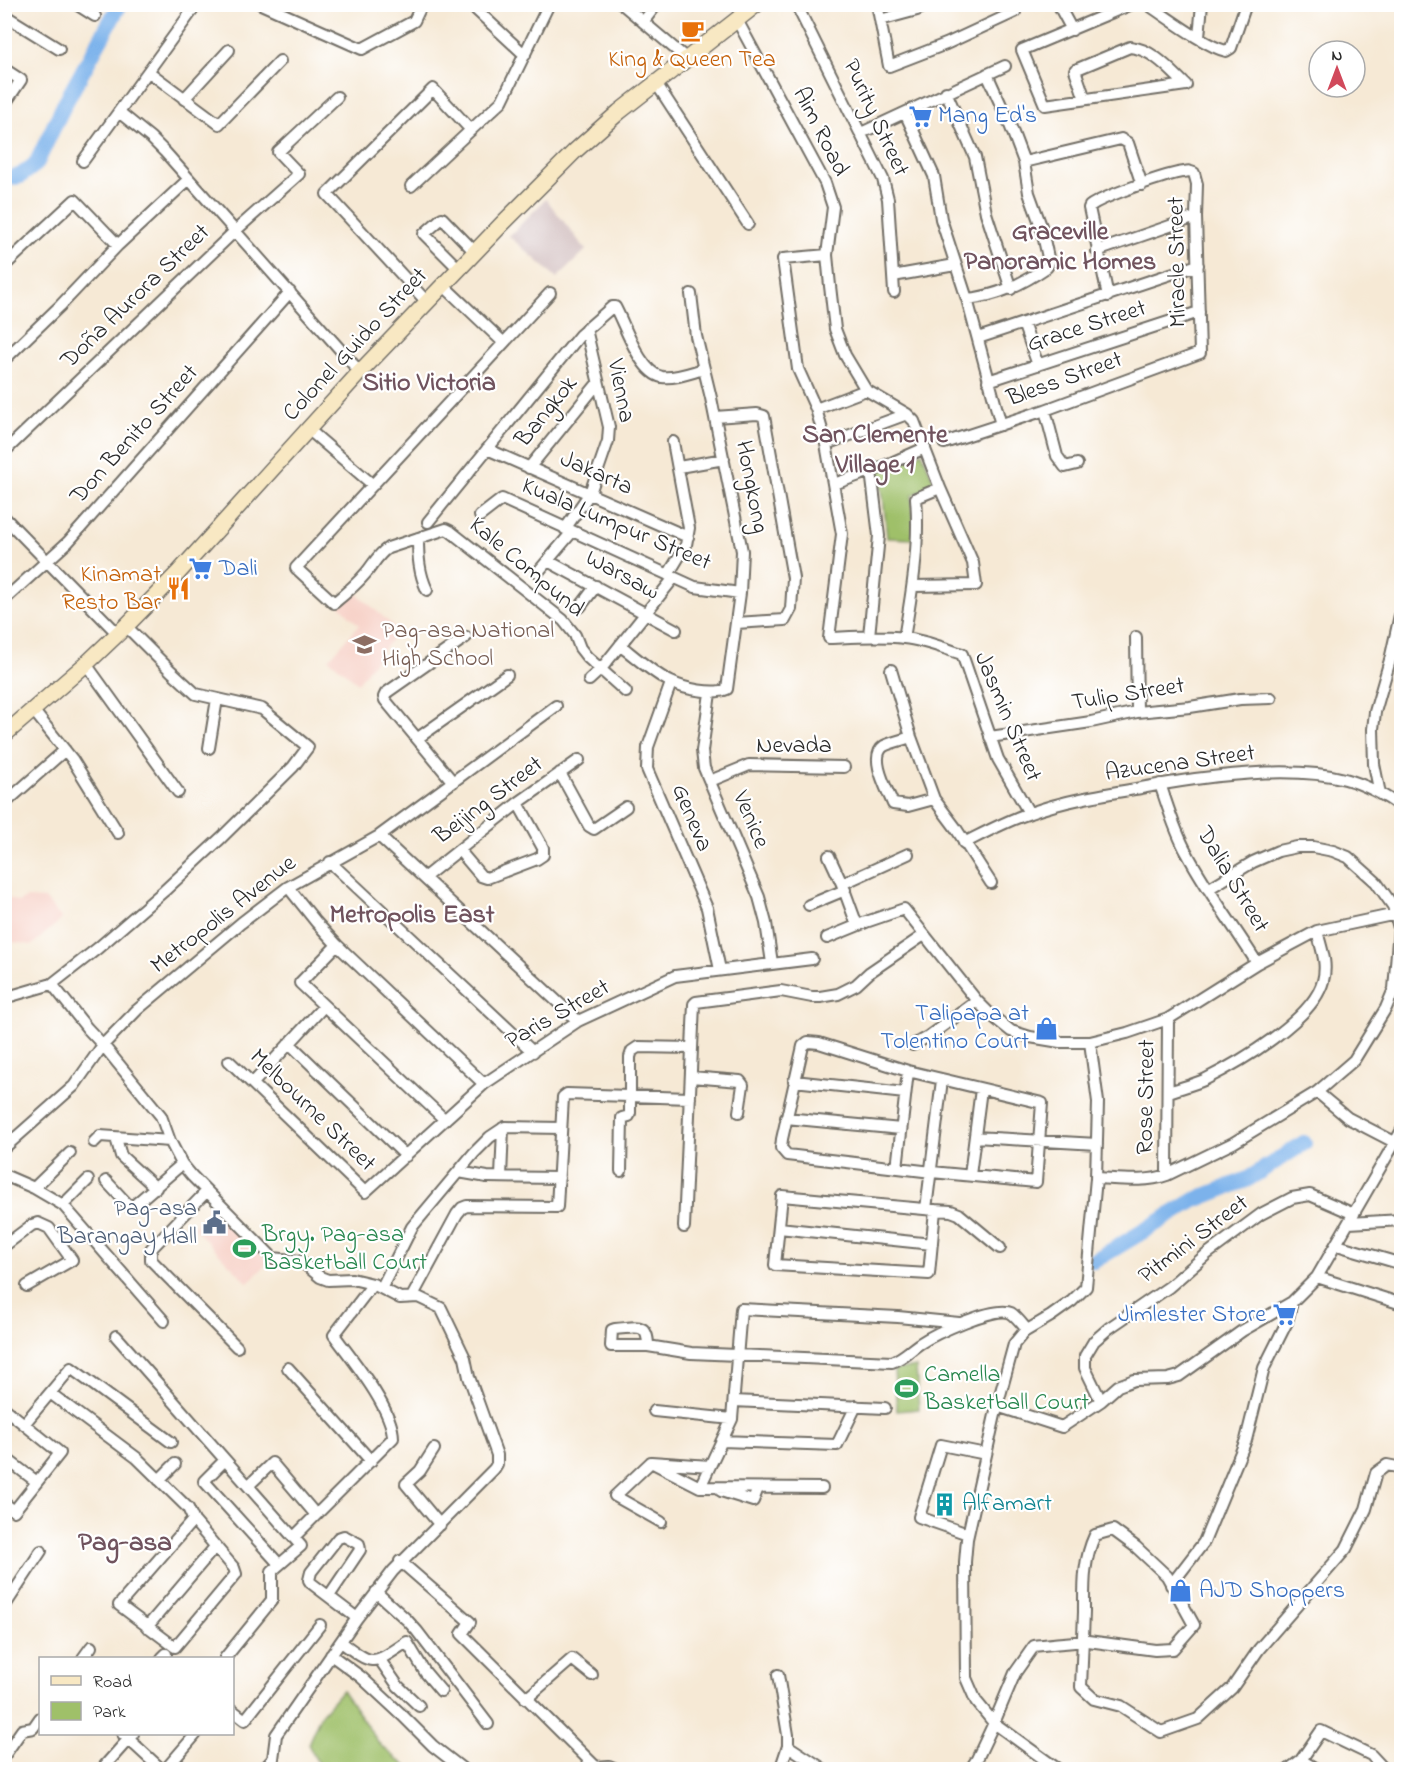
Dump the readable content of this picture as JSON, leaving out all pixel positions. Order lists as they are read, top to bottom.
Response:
{
  "streets": {
    "street": [
      "Purity Street",
      "Aim Road",
      "Miracle Street",
      "Doña Aurora Street",
      "Grace Street",
      "Colonel Guido Street",
      "Bless Street",
      "Vienna",
      "Bangkok",
      "Don Benito Street",
      "Jakarta",
      "Hongkong",
      "Kuala Lumpur Street",
      "Kale Compund",
      "Warsaw",
      "Tulip Street",
      "Jasmin Street",
      "Nevada",
      "Azucena Street",
      "Beijing Street",
      "Geneva",
      "Venice",
      "Dalia Street",
      "Metropolis Avenue",
      "Paris Street",
      "Rose Street",
      "Melbourne Street",
      "Pitmini Street"
    ]
  },
  "crossings": [
    ["Aim Road", "Colonel Guido Street"],
    ["Miracle Street", "Grace Street"],
    ["Miracle Street", "Bless Street"],
    ["Vienna", "Bangkok"],
    ["Vienna", "Jakarta"],
    ["Vienna", "Kuala Lumpur Street"],
    ["Vienna", "Warsaw"],
    ["Bangkok", "Jakarta"],
    ["Hongkong", "Kuala Lumpur Street"],
    ["Hongkong", "Venice"],
    ["Tulip Street", "Jasmin Street"],
    ["Jasmin Street", "Azucena Street"],
    ["Nevada", "Venice"],
    ["Azucena Street", "Dalia Street"],
    ["Geneva", "Paris Street"],
    ["Venice", "Paris Street"],
    ["Paris Street", "Melbourne Street"]
  ],
  "districts": [
    "Graceville Panoramic Homes",
    "Sitio Victoria",
    "San Clemente Village 1",
    "Metropolis East",
    "Pag-asa"
  ],
  "places": {
    "cafe": ["King & Queen Tea"],
    "supermarket": ["Mang Ed's", "Dali", "Jimlester Store"],
    "restaurant": ["Kinamat Resto Bar"],
    "school or university": ["Pag-asa National High School"],
    "shop": ["Talipapa at Tolentino Court", "AJD Shoppers"],
    "public building": ["Pag-asa Barangay Hall"],
    "sports": ["Brgy. Pag-asa Basketball Court", "Camella Basketball Court"],
    "building": ["Alfamart"]
  },
  "legend": ["Road", "Park"],
  "north": "top"
}
